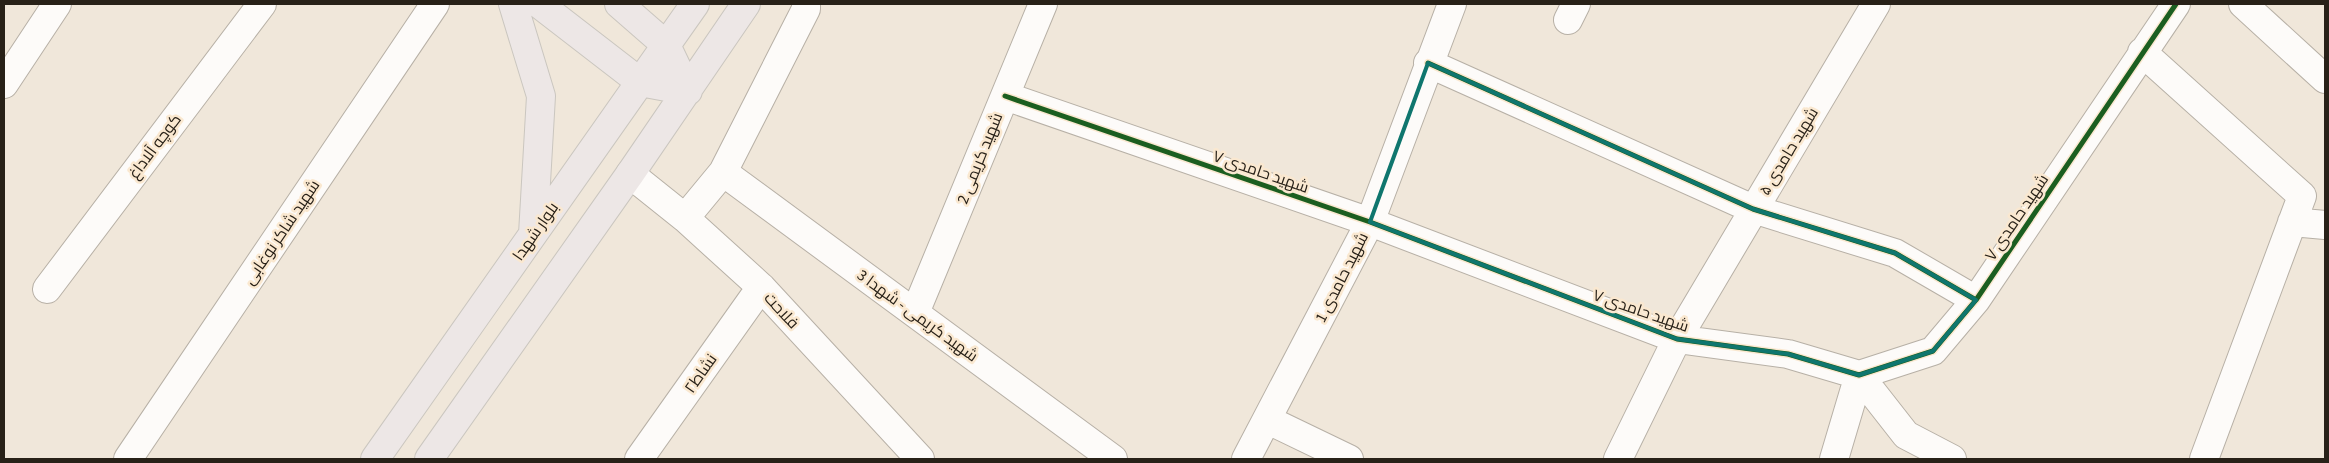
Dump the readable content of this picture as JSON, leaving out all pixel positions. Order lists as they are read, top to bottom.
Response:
{
  "streets": {
    "main road": ["بلوار شهدا"],
    "street": [
      "کوچه آلاداغ",
      "شهید حامدی ۵",
      "شهيد کريمی 2",
      "شهید حامدی ۷",
      "شهید شاکر نوغابی",
      "شهيد حامدی 1",
      "فلاحت",
      "شهيد کريمی - شهدا 3",
      "نشاط۲"
    ]
  },
  "crossings": [
    ["شهید حامدی ۵", "شهید حامدی ۷"],
    ["شهيد کريمی 2", "شهید حامدی ۷"],
    ["شهيد کريمی 2", "شهيد کريمی - شهدا 3"],
    ["شهید حامدی ۷", "شهيد حامدی 1"],
    ["فلاحت", "نشاط۲"]
  ]
}
